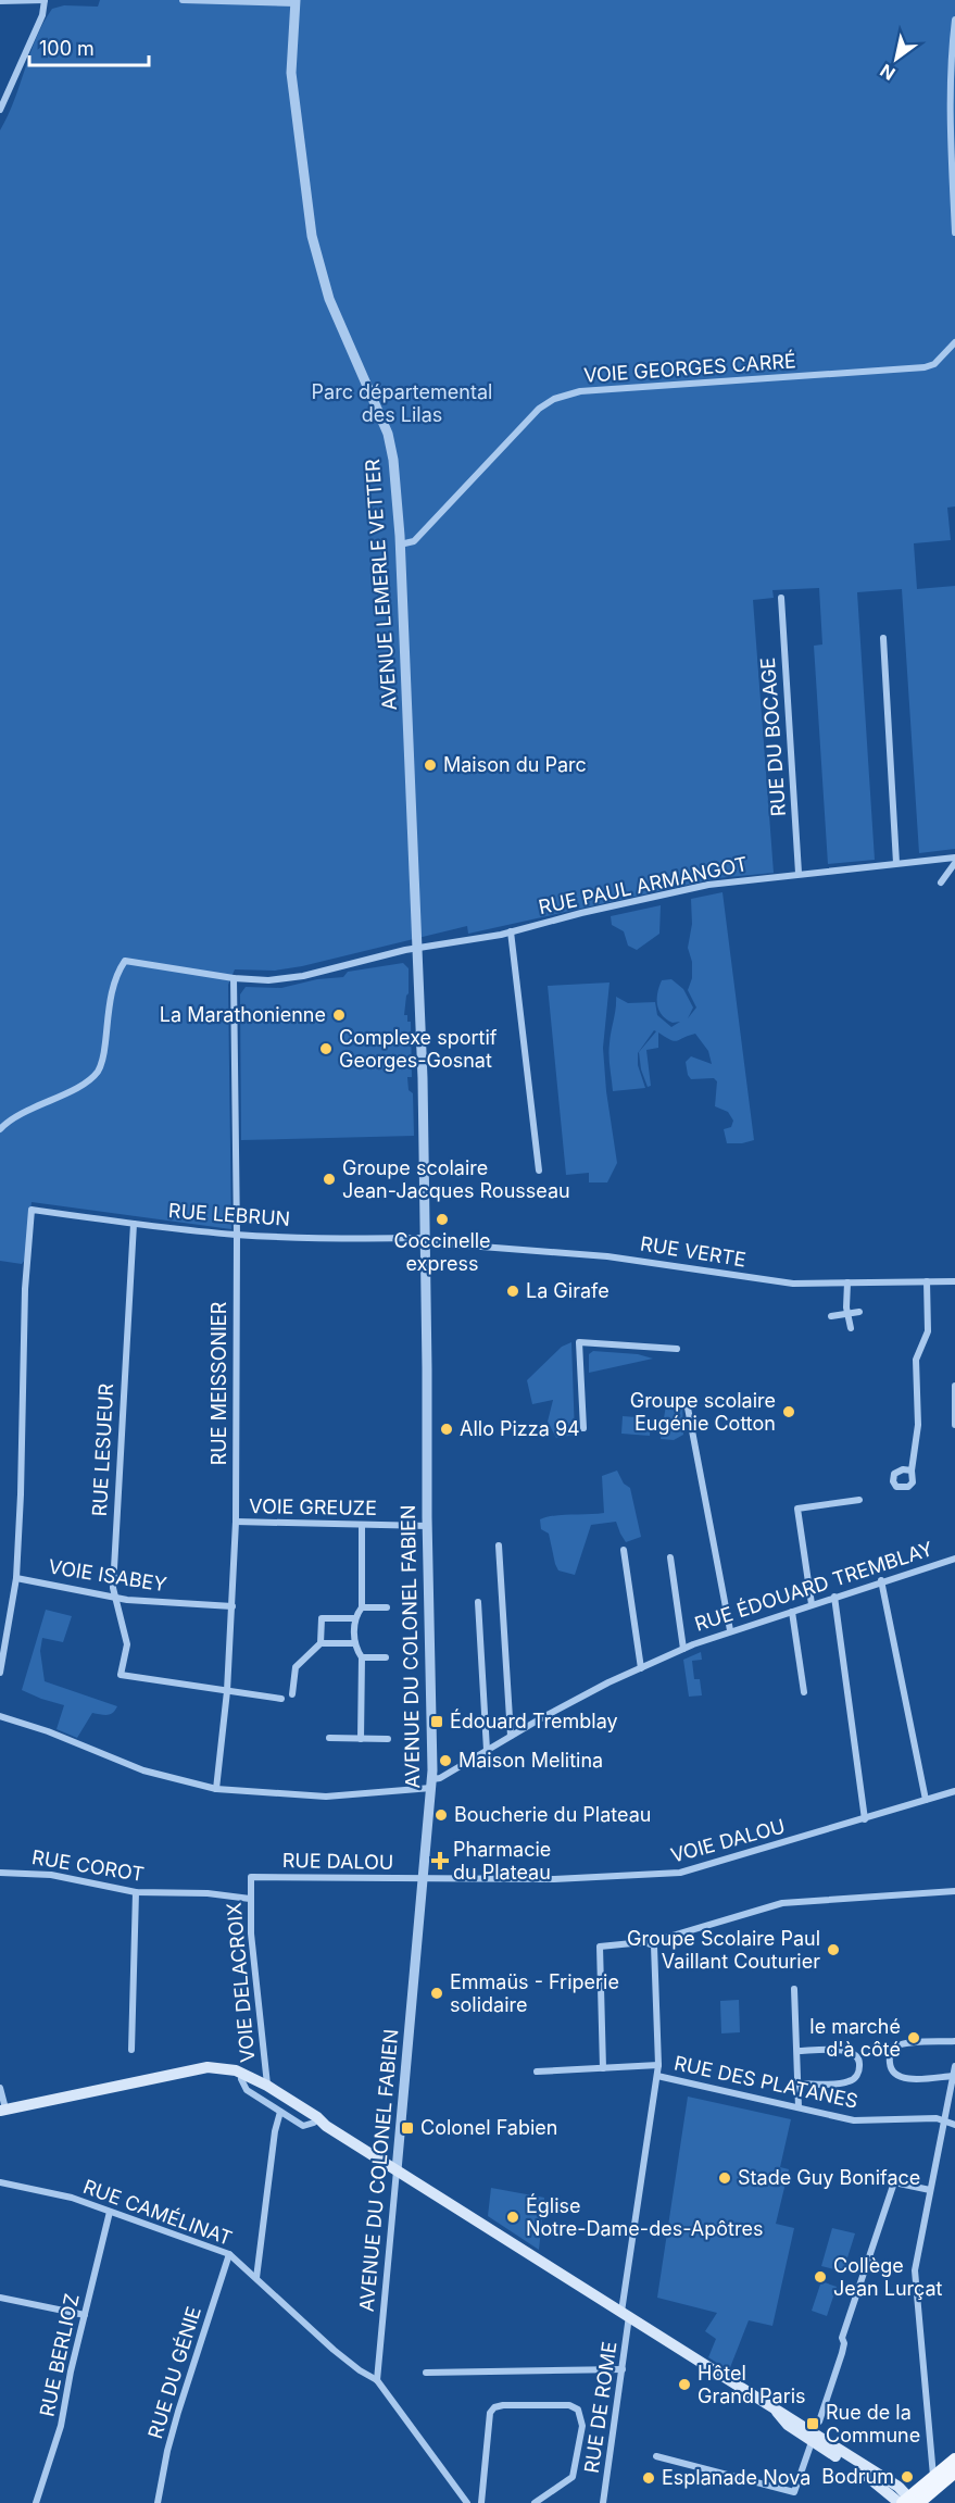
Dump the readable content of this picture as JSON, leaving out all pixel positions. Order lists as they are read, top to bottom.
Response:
{
  "streets": {
    "street": [
      "VOIE GEORGES CARRÉ",
      "AVENUE LEMERLE VETTER",
      "RUE DU BOCAGE",
      "RUE PAUL ARMANGOT",
      "RUE LEBRUN",
      "RUE VERTE",
      "RUE MEISSONIER",
      "RUE LESUEUR",
      "VOIE GREUZE",
      "VOIE ISABEY",
      "RUE ÉDOUARD TREMBLAY",
      "AVENUE DU COLONEL FABIEN",
      "VOIE DALOU",
      "RUE DALOU",
      "RUE COROT",
      "VOIE DELACROIX",
      "RUE DES PLATANES",
      "RUE CAMÉLINAT",
      "RUE BERLIOZ",
      "RUE DU GÉNIE",
      "RUE DE ROME"
    ]
  },
  "crossings": [
    ["VOIE GEORGES CARRÉ", "AVENUE LEMERLE VETTER"],
    ["AVENUE LEMERLE VETTER", "RUE PAUL ARMANGOT"],
    ["AVENUE LEMERLE VETTER", "AVENUE DU COLONEL FABIEN"],
    ["RUE DU BOCAGE", "RUE PAUL ARMANGOT"],
    ["RUE PAUL ARMANGOT", "RUE MEISSONIER"],
    ["RUE PAUL ARMANGOT", "AVENUE DU COLONEL FABIEN"],
    ["RUE LEBRUN", "RUE VERTE"],
    ["RUE LEBRUN", "RUE MEISSONIER"],
    ["RUE LEBRUN", "RUE LESUEUR"],
    ["RUE LEBRUN", "VOIE ISABEY"],
    ["RUE LEBRUN", "AVENUE DU COLONEL FABIEN"],
    ["RUE VERTE", "AVENUE DU COLONEL FABIEN"],
    ["RUE MEISSONIER", "RUE LESUEUR"],
    ["RUE MEISSONIER", "VOIE GREUZE"],
    ["RUE MEISSONIER", "VOIE ISABEY"],
    ["RUE MEISSONIER", "RUE ÉDOUARD TREMBLAY"],
    ["RUE LESUEUR", "VOIE ISABEY"],
    ["VOIE GREUZE", "AVENUE DU COLONEL FABIEN"],
    ["RUE ÉDOUARD TREMBLAY", "AVENUE DU COLONEL FABIEN"],
    ["AVENUE DU COLONEL FABIEN", "VOIE DALOU"],
    ["AVENUE DU COLONEL FABIEN", "RUE DALOU"],
    ["AVENUE DU COLONEL FABIEN", "RUE CAMÉLINAT"],
    ["VOIE DALOU", "RUE DALOU"],
    ["RUE DALOU", "VOIE DELACROIX"],
    ["RUE COROT", "VOIE DELACROIX"],
    ["RUE DES PLATANES", "RUE DE ROME"],
    ["RUE CAMÉLINAT", "RUE BERLIOZ"],
    ["RUE CAMÉLINAT", "RUE DU GÉNIE"]
  ],
  "parks": ["Parc départemental des Lilas"],
  "places": {
    "other": [
      "Maison du Parc",
      "La Marathonienne",
      "Complexe sportif Georges-Gosnat",
      "Groupe scolaire Jean-Jacques Rousseau",
      "Coccinelle express",
      "La Girafe",
      "Groupe scolaire Eugénie Cotton",
      "Allo Pizza 94",
      "Maison Melitina",
      "Boucherie du Plateau",
      "Groupe Scolaire Paul Vaillant Couturier",
      "Emmaüs - Friperie solidaire",
      "le marché d'à côté",
      "Stade Guy Boniface",
      "Église Notre-Dame-des-Apôtres",
      "Collège Jean Lurçat",
      "Hôtel Grand Paris",
      "Bodrum",
      "Esplanade Nova"
    ],
    "transit": ["Édouard Tremblay", "Colonel Fabien", "Rue de la Commune"],
    "health": ["Pharmacie du Plateau"]
  },
  "scale_bar": "100 m",
  "north": "bottom left"
}
